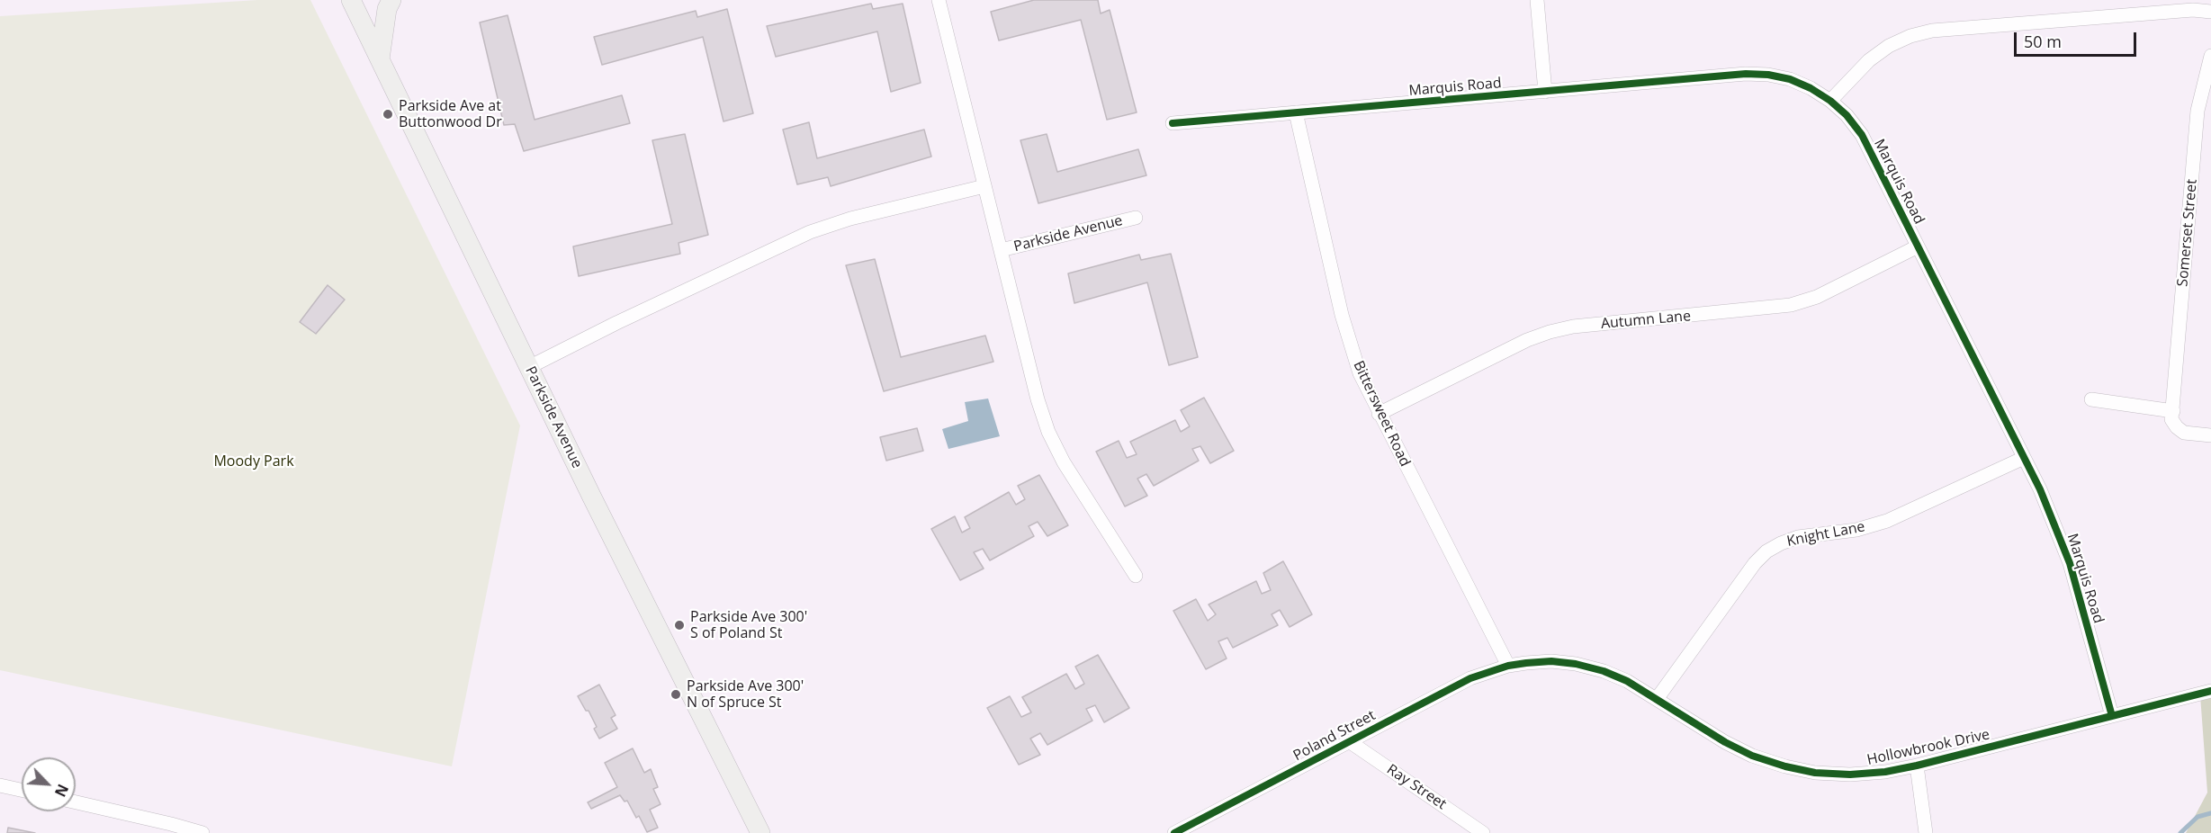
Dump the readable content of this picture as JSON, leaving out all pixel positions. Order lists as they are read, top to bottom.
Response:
{
  "streets": {
    "main road": ["Parkside Avenue"],
    "street": [
      "Marquis Road",
      "Somerset Street",
      "Autumn Lane",
      "Bittersweet Road",
      "Knight Lane",
      "Poland Street",
      "Hollowbrook Drive",
      "Ray Street"
    ]
  },
  "crossings": [
    ["Marquis Road", "Autumn Lane"],
    ["Marquis Road", "Bittersweet Road"],
    ["Marquis Road", "Knight Lane"],
    ["Marquis Road", "Hollowbrook Drive"],
    ["Autumn Lane", "Bittersweet Road"],
    ["Bittersweet Road", "Poland Street"],
    ["Bittersweet Road", "Hollowbrook Drive"],
    ["Knight Lane", "Hollowbrook Drive"],
    ["Poland Street", "Hollowbrook Drive"],
    ["Poland Street", "Ray Street"]
  ],
  "parks": ["Moody Park"],
  "places": ["Parkside Ave at Buttonwood Dr", "Parkside Ave 300' S of Poland St", "Parkside Ave 300' N of Spruce St"],
  "scale_bar": "50 m",
  "north": "bottom right"
}
